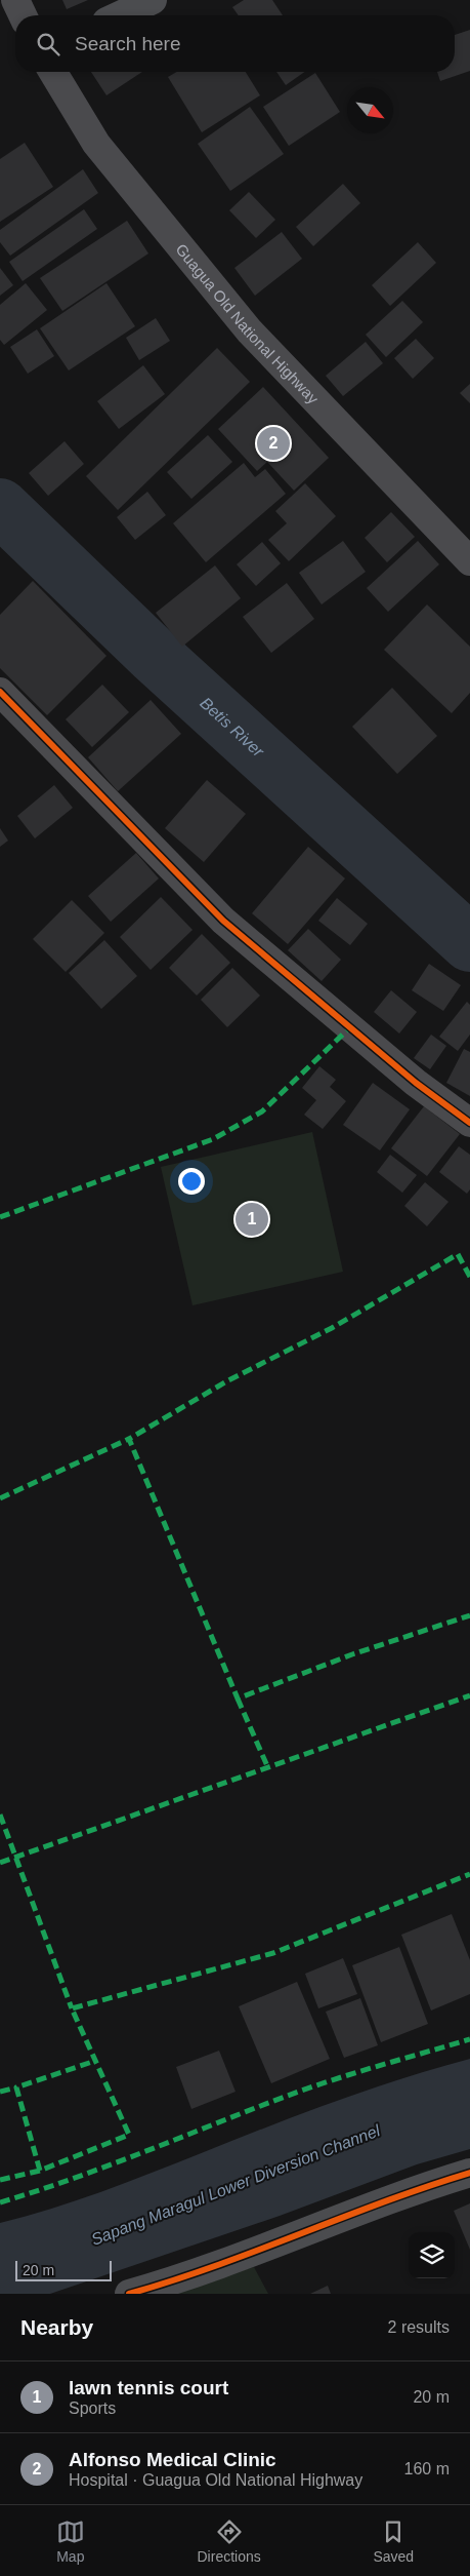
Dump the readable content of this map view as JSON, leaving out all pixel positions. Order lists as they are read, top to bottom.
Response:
{
  "streets": {
    "main road": ["Guagua Old National Highway"]
  },
  "water": ["Betis River", "Sapang Maragul Lower Diversion Channel"],
  "scale_bar": "20 m",
  "north": "bottom right",
  "page": {
    "search": "Search here",
    "pins": ["2", "1"],
    "scale": "20 m",
    "heading": ["Nearby", "2 results"],
    "list": [
      {
        "mark": "1",
        "name": "lawn tennis court",
        "note": "Sports",
        "value": "20 m"
      },
      {
        "mark": "2",
        "name": "Alfonso Medical Clinic",
        "note": "Hospital · Guagua Old National Highway",
        "value": "160 m"
      }
    ],
    "nav": ["Map", "Directions", "Saved"]
  }
}
